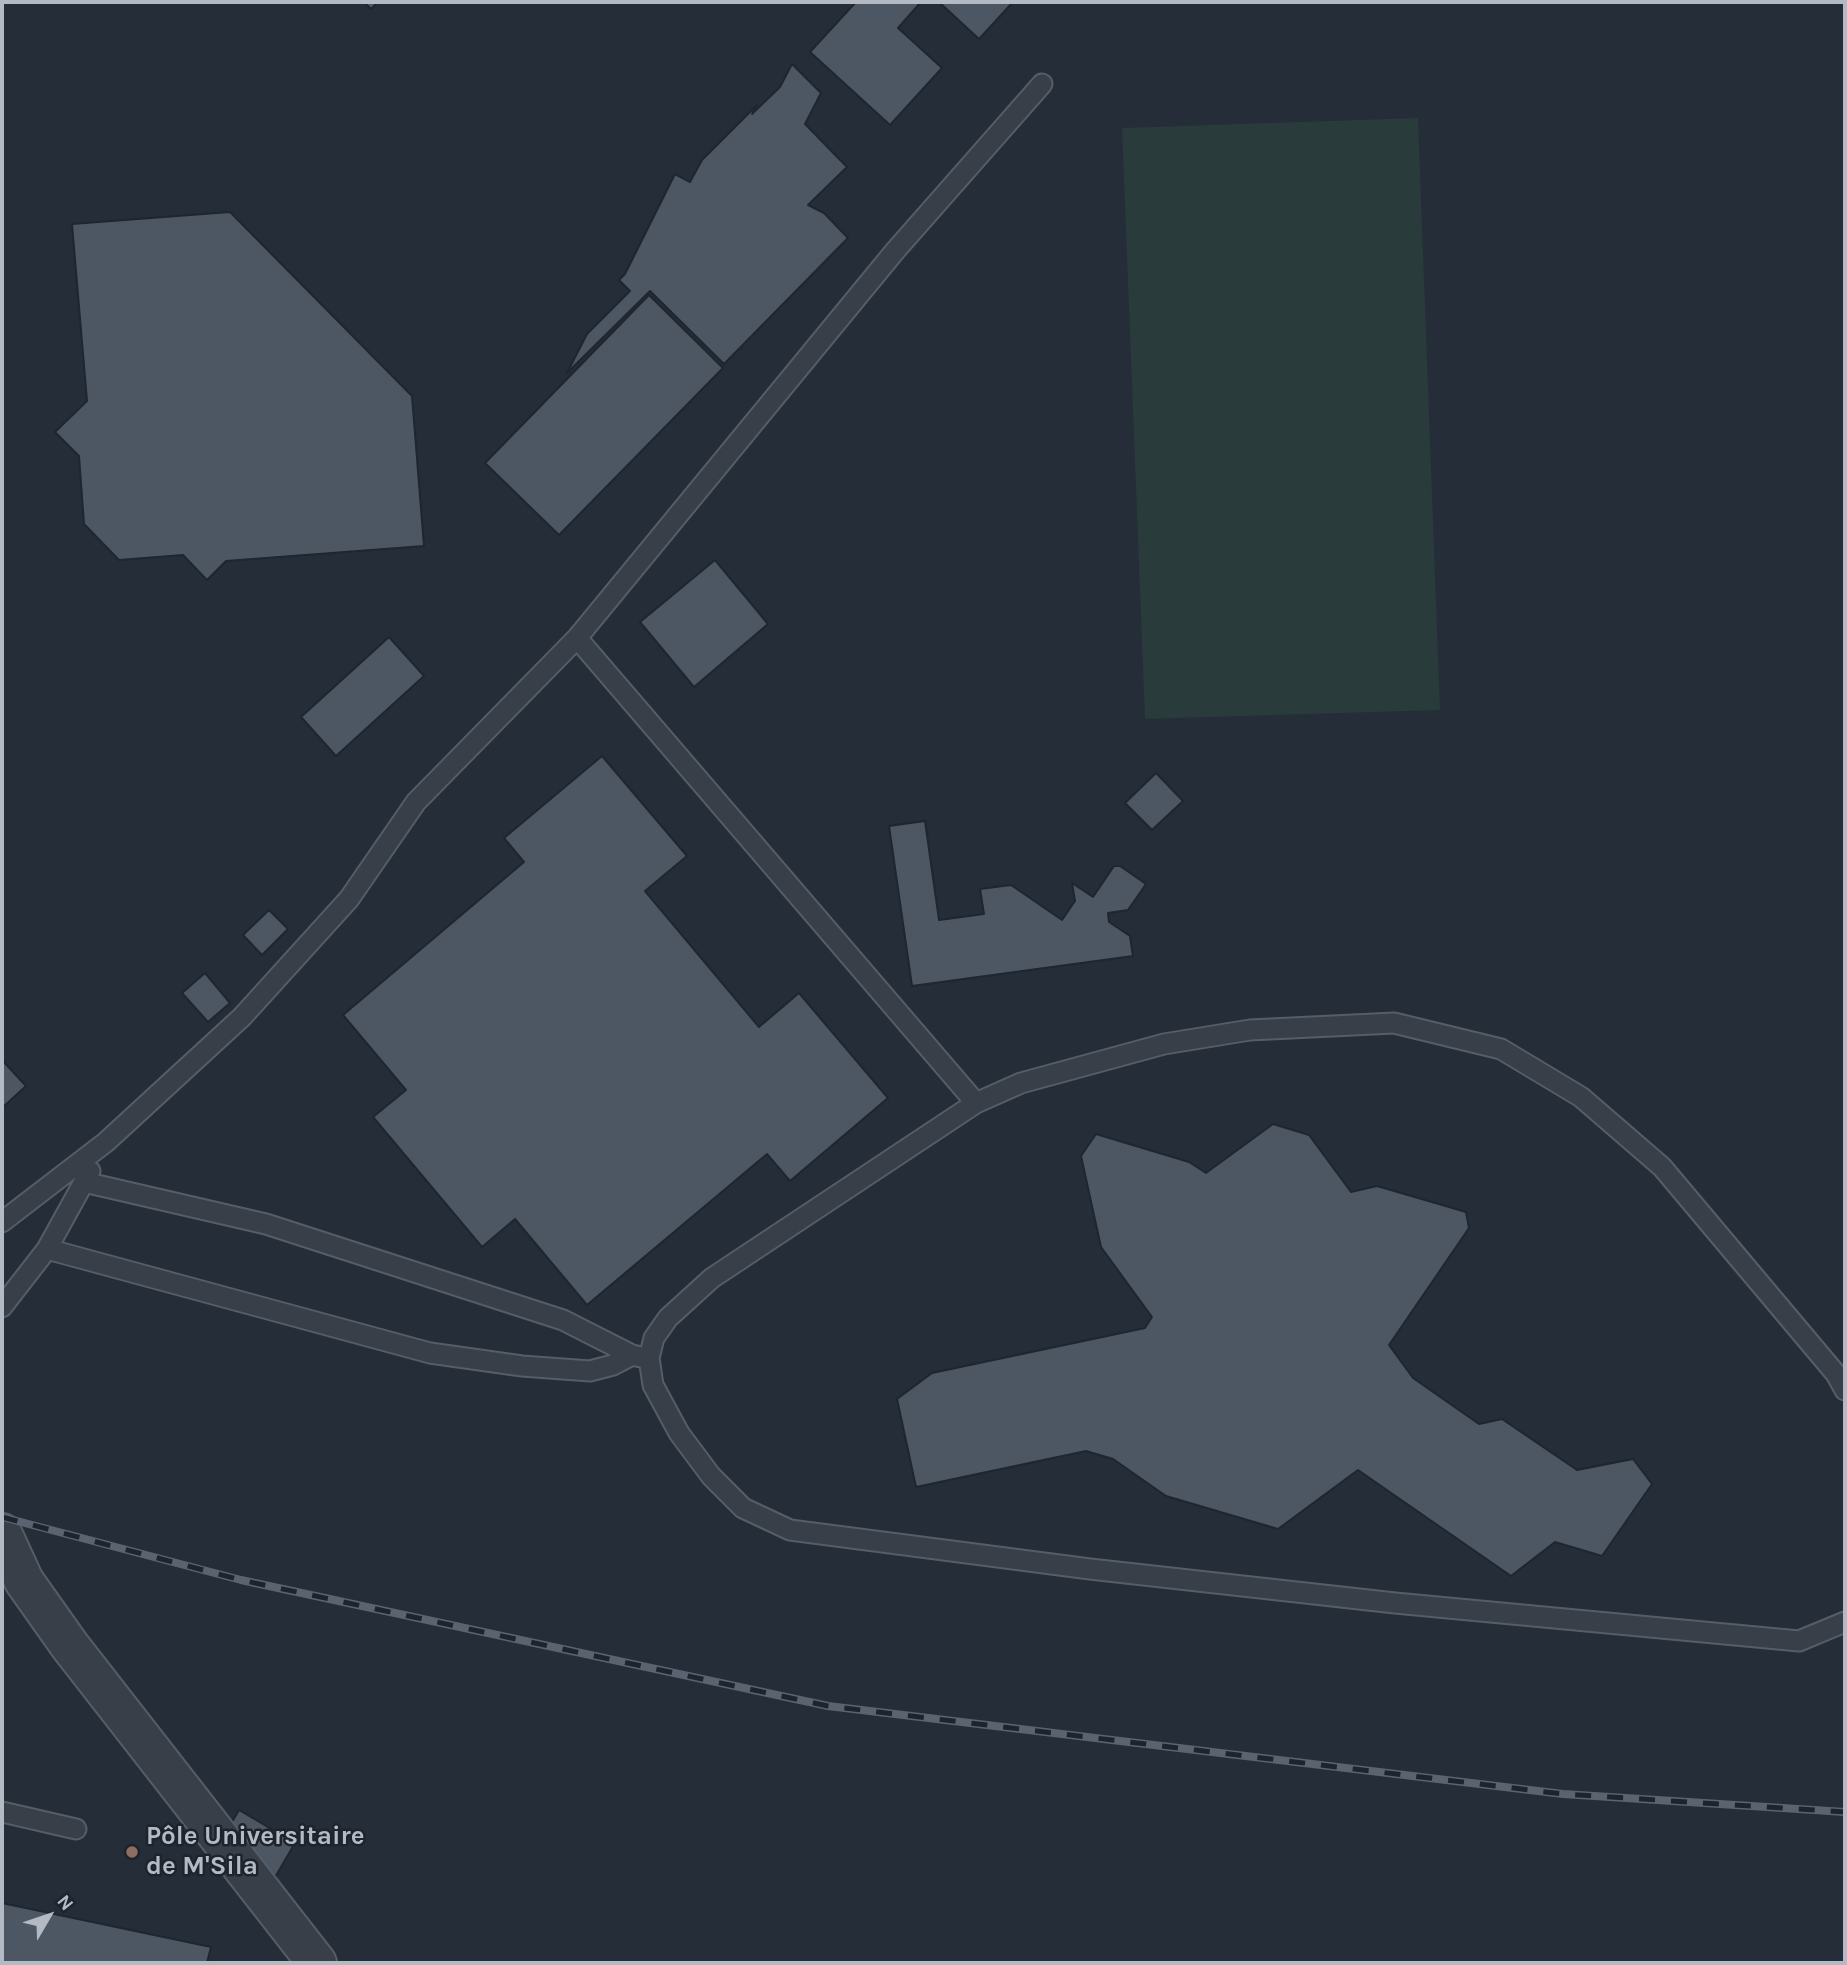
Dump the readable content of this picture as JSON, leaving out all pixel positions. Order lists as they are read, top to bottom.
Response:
{
  "places": ["Pôle Universitaire de M'Sila"],
  "north": "top right"
}
